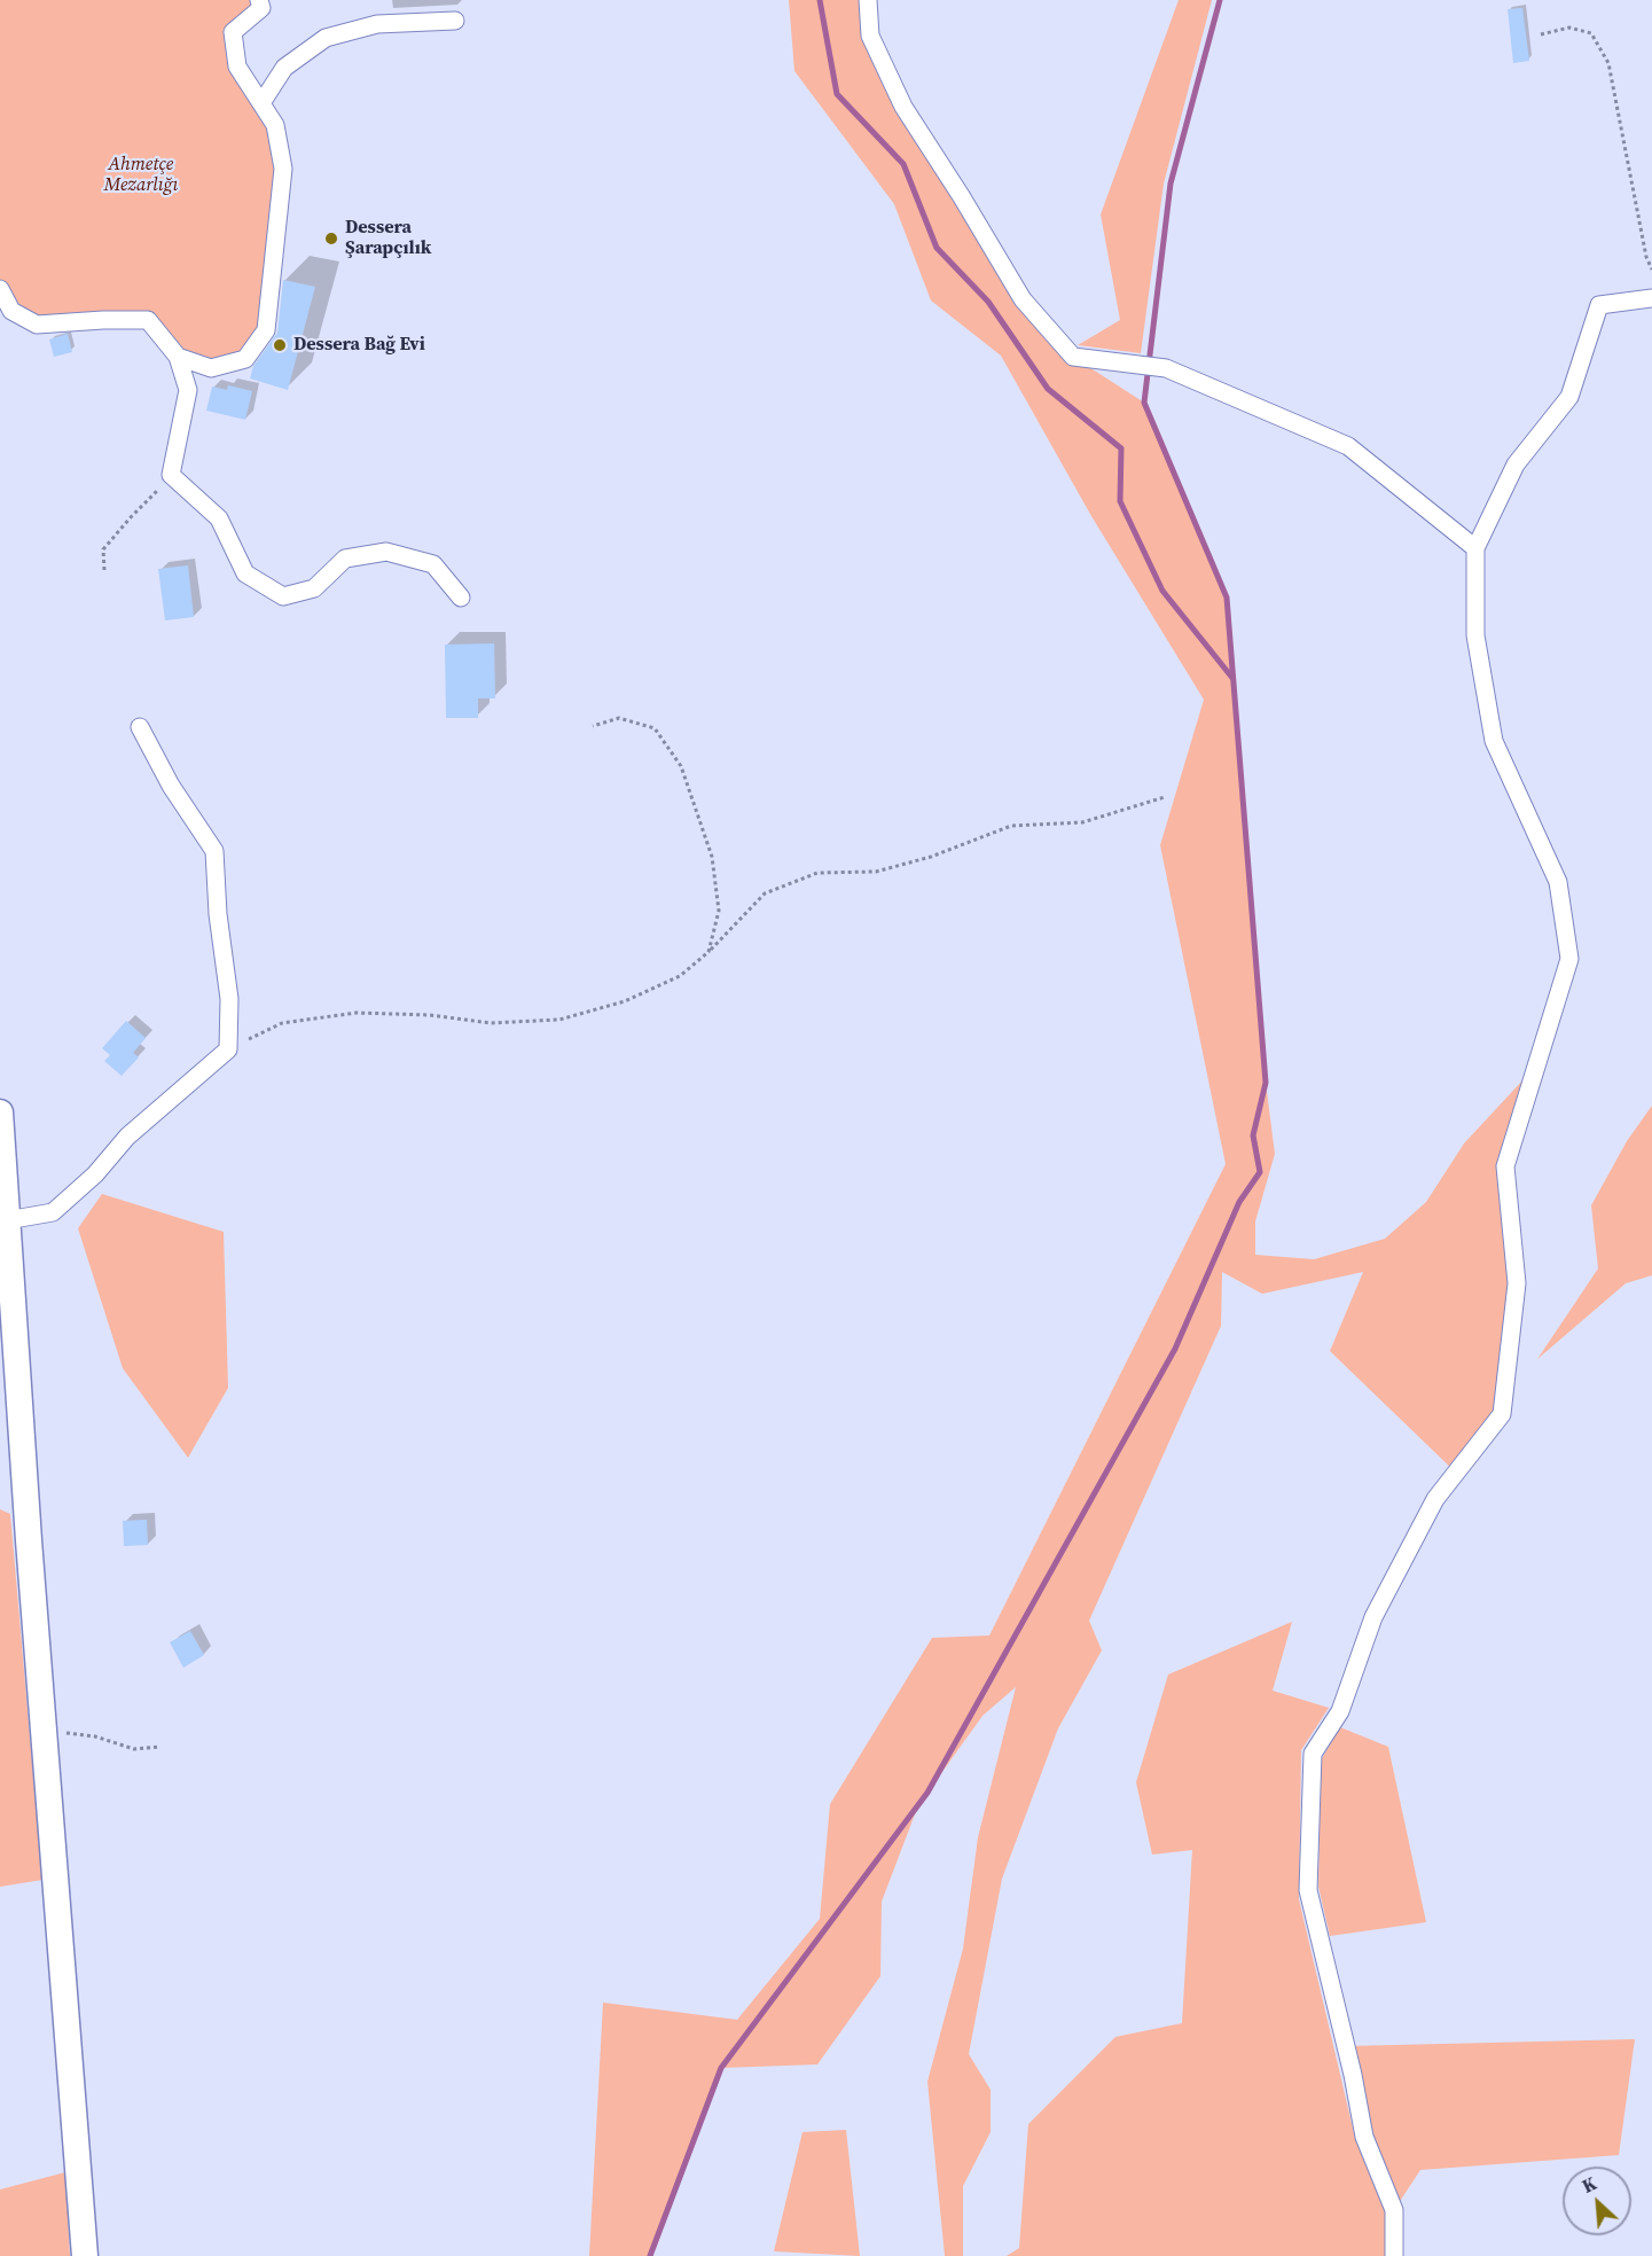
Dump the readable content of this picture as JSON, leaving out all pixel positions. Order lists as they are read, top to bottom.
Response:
{
  "parks": ["Ahmetçe Mezarlığı"],
  "places": ["Dessera Şarapçılık", "Dessera Bağ Evi"],
  "north": "top left"
}
